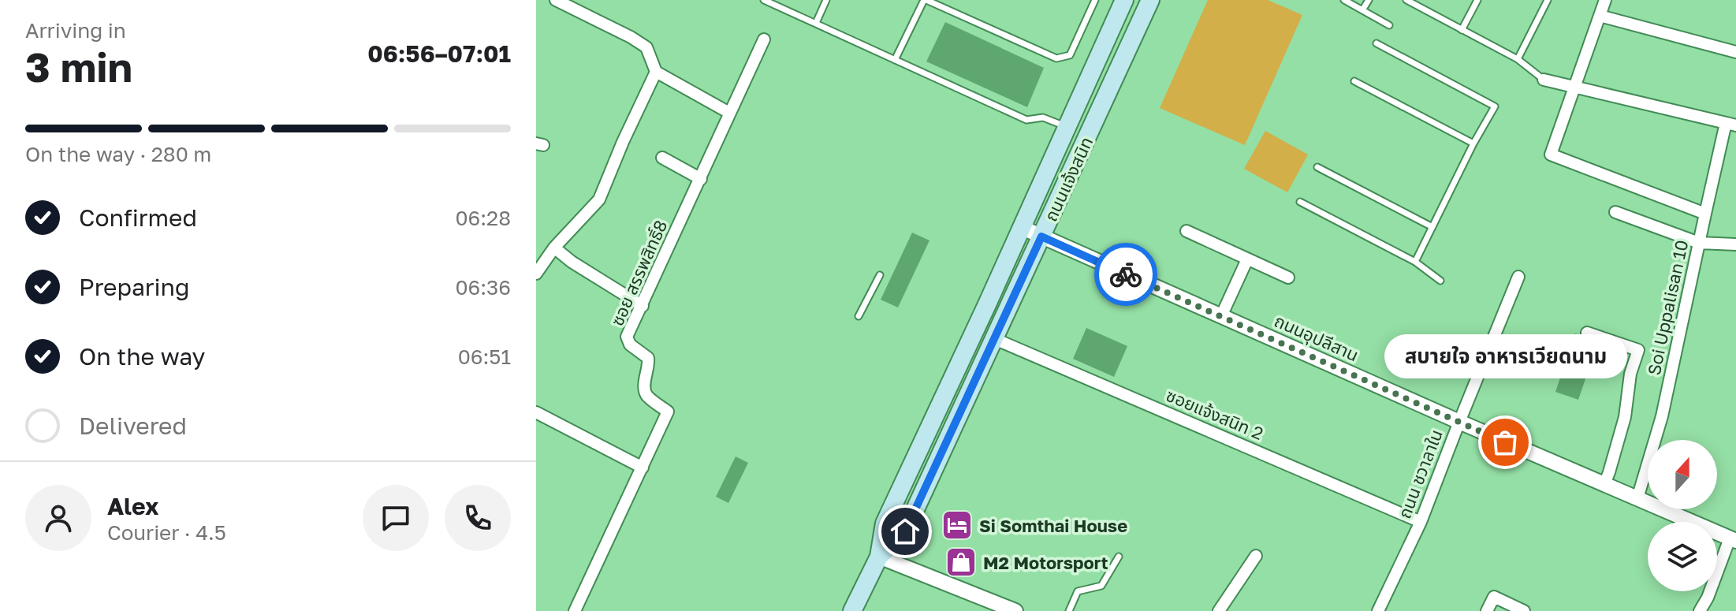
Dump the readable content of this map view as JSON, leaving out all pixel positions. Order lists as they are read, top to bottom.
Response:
{
  "streets": {
    "main road": ["ถนนแจ้งสนิท"],
    "street": [
      "ซอย สรรพสิทธิ์8",
      "Soi Uppalisan 10",
      "ถนนอุปลีสาน",
      "ซอยแจ้งสนิท 2",
      "ถนน ชวาลาใน"
    ]
  },
  "crossings": [
    ["ถนนแจ้งสนิท", "ถนนอุปลีสาน"],
    ["ถนนแจ้งสนิท", "ซอยแจ้งสนิท 2"],
    ["Soi Uppalisan 10", "ถนนอุปลีสาน"],
    ["ถนนอุปลีสาน", "ถนน ชวาลาใน"],
    ["ซอยแจ้งสนิท 2", "ถนน ชวาลาใน"]
  ],
  "places": {
    "other": ["สบายใจ อาหารเวียดนาม"],
    "hotel": ["Si Somthai House"],
    "shop": ["M2 Motorsport"]
  },
  "north": "top",
  "page": {
    "heading": ["3 min", "Arriving in", "06:56–07:01"],
    "panel": ["Alex", "Courier · 4.5"],
    "bar": "On the way · 280 m",
    "list": [
      ["Confirmed", "06:28"],
      ["Preparing", "06:36"],
      ["On the way", "06:51"],
      "Delivered"
    ],
    "bubble": "สบายใจ อาหารเวียดนาม"
  }
}
